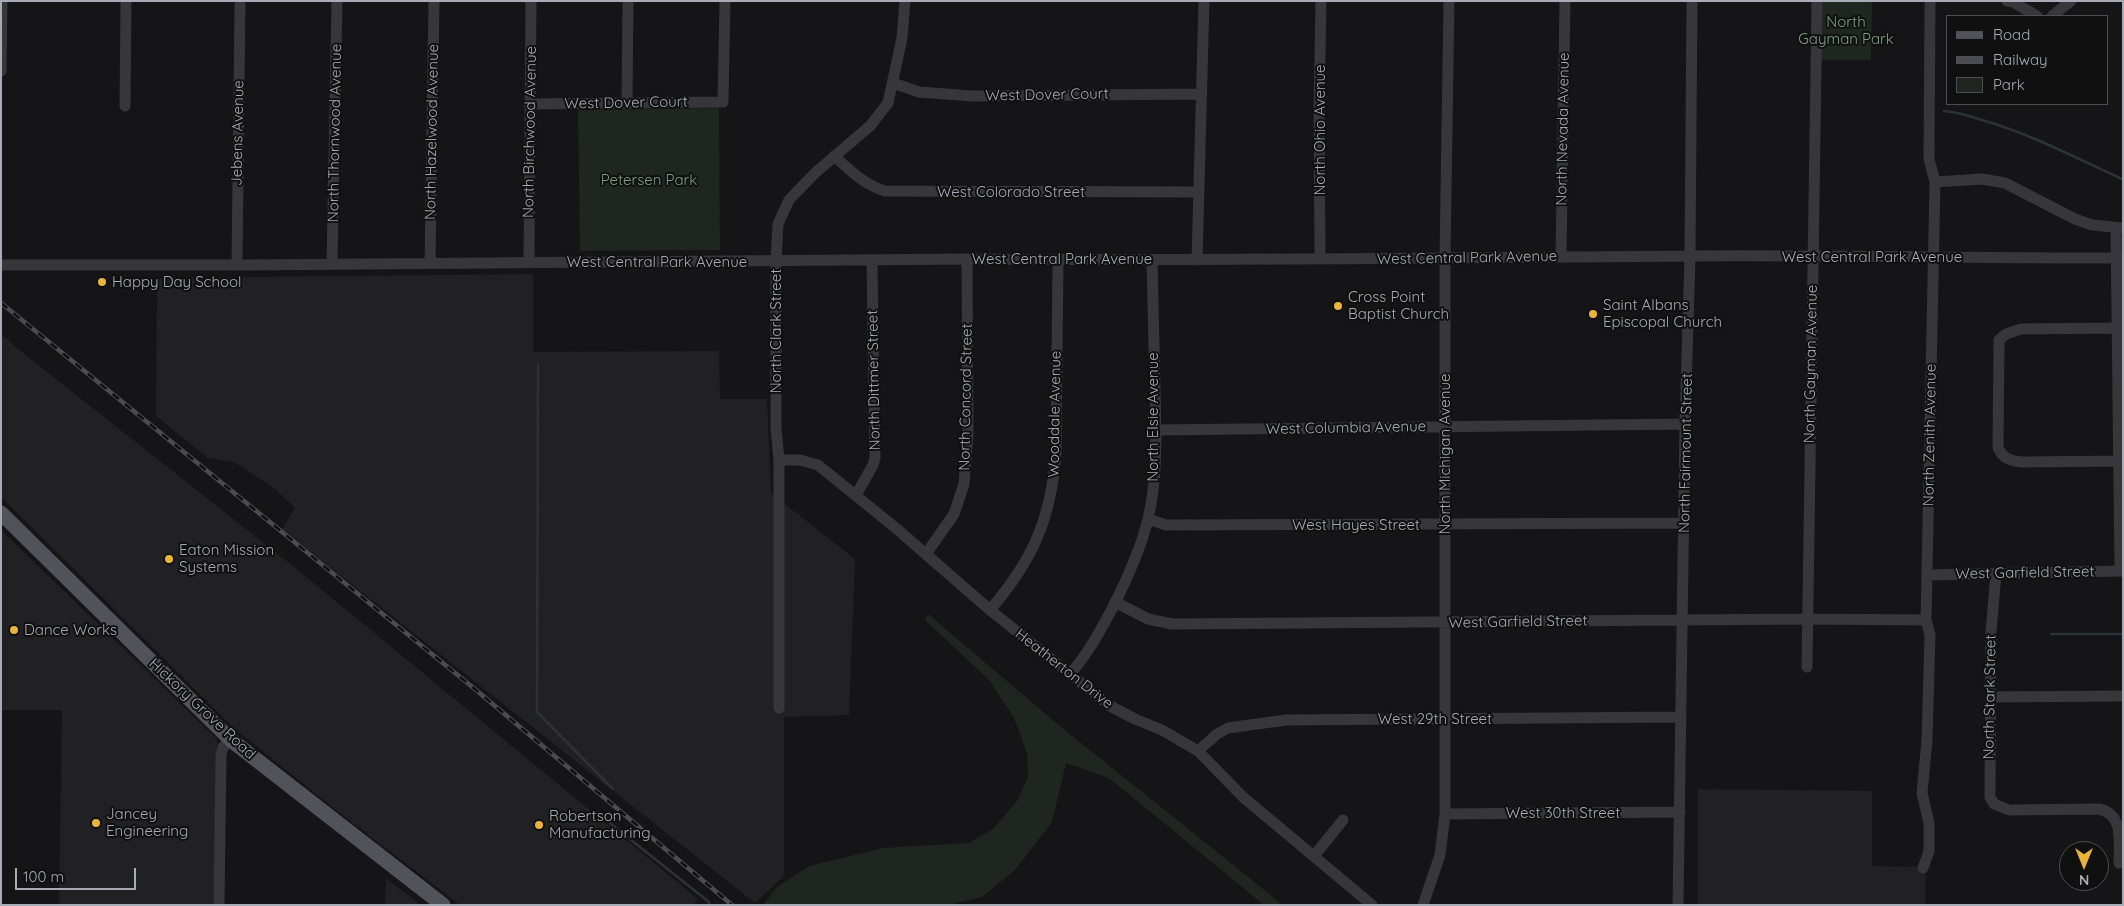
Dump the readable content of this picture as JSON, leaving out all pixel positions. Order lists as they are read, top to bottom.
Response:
{
  "streets": {
    "main road": ["Hickory Grove Road"],
    "street": [
      "West Dover Court",
      "North Nevada Avenue",
      "North Ohio Avenue",
      "North Hazelwood Avenue",
      "North Birchwood Avenue",
      "Jebens Avenue",
      "North Thornwood Avenue",
      "West Colorado Street",
      "West Central Park Avenue",
      "North Clark Street",
      "North Gayman Avenue",
      "North Dittmer Street",
      "North Concord Street",
      "Wooddale Avenue",
      "North Elsie Avenue",
      "West Columbia Avenue",
      "North Zenith Avenue",
      "North Fairmount Street",
      "North Michigan Avenue",
      "West Hayes Street",
      "West Garfield Street",
      "Heatherton Drive",
      "North Stark Street",
      "West 29th Street",
      "West 30th Street"
    ]
  },
  "crossings": [
    ["West Dover Court", "North Birchwood Avenue"],
    ["West Dover Court", "North Clark Street"],
    ["North Nevada Avenue", "West Central Park Avenue"],
    ["North Ohio Avenue", "West Central Park Avenue"],
    ["North Hazelwood Avenue", "West Central Park Avenue"],
    ["North Birchwood Avenue", "West Central Park Avenue"],
    ["Jebens Avenue", "West Central Park Avenue"],
    ["North Thornwood Avenue", "West Central Park Avenue"],
    ["West Colorado Street", "North Clark Street"],
    ["West Central Park Avenue", "North Clark Street"],
    ["West Central Park Avenue", "North Gayman Avenue"],
    ["West Central Park Avenue", "North Dittmer Street"],
    ["West Central Park Avenue", "North Concord Street"],
    ["West Central Park Avenue", "Wooddale Avenue"],
    ["West Central Park Avenue", "North Elsie Avenue"],
    ["West Central Park Avenue", "North Zenith Avenue"],
    ["West Central Park Avenue", "North Fairmount Street"],
    ["West Central Park Avenue", "North Michigan Avenue"],
    ["North Clark Street", "Heatherton Drive"],
    ["North Gayman Avenue", "West Garfield Street"],
    ["North Dittmer Street", "Heatherton Drive"],
    ["North Concord Street", "Heatherton Drive"],
    ["Wooddale Avenue", "Heatherton Drive"],
    ["North Elsie Avenue", "West Columbia Avenue"],
    ["North Elsie Avenue", "West Hayes Street"],
    ["North Elsie Avenue", "West Garfield Street"],
    ["North Elsie Avenue", "Heatherton Drive"],
    ["West Columbia Avenue", "North Fairmount Street"],
    ["West Columbia Avenue", "North Michigan Avenue"],
    ["North Zenith Avenue", "West Garfield Street"],
    ["North Fairmount Street", "West Hayes Street"],
    ["North Fairmount Street", "West Garfield Street"],
    ["North Fairmount Street", "West 29th Street"],
    ["North Fairmount Street", "West 30th Street"],
    ["North Michigan Avenue", "West Hayes Street"],
    ["North Michigan Avenue", "West Garfield Street"],
    ["North Michigan Avenue", "West 29th Street"],
    ["North Michigan Avenue", "West 30th Street"],
    ["West Garfield Street", "North Stark Street"],
    ["Heatherton Drive", "West 29th Street"]
  ],
  "parks": ["North Gayman Park", "Petersen Park"],
  "places": [
    "Happy Day School",
    "Cross Point Baptist Church",
    "Saint Albans Episcopal Church",
    "Eaton Mission Systems",
    "Dance Works",
    "Jancey Engineering",
    "Robertson Manufacturing"
  ],
  "legend": ["Road", "Railway", "Park"],
  "scale_bar": "100 m",
  "north": "bottom"
}
